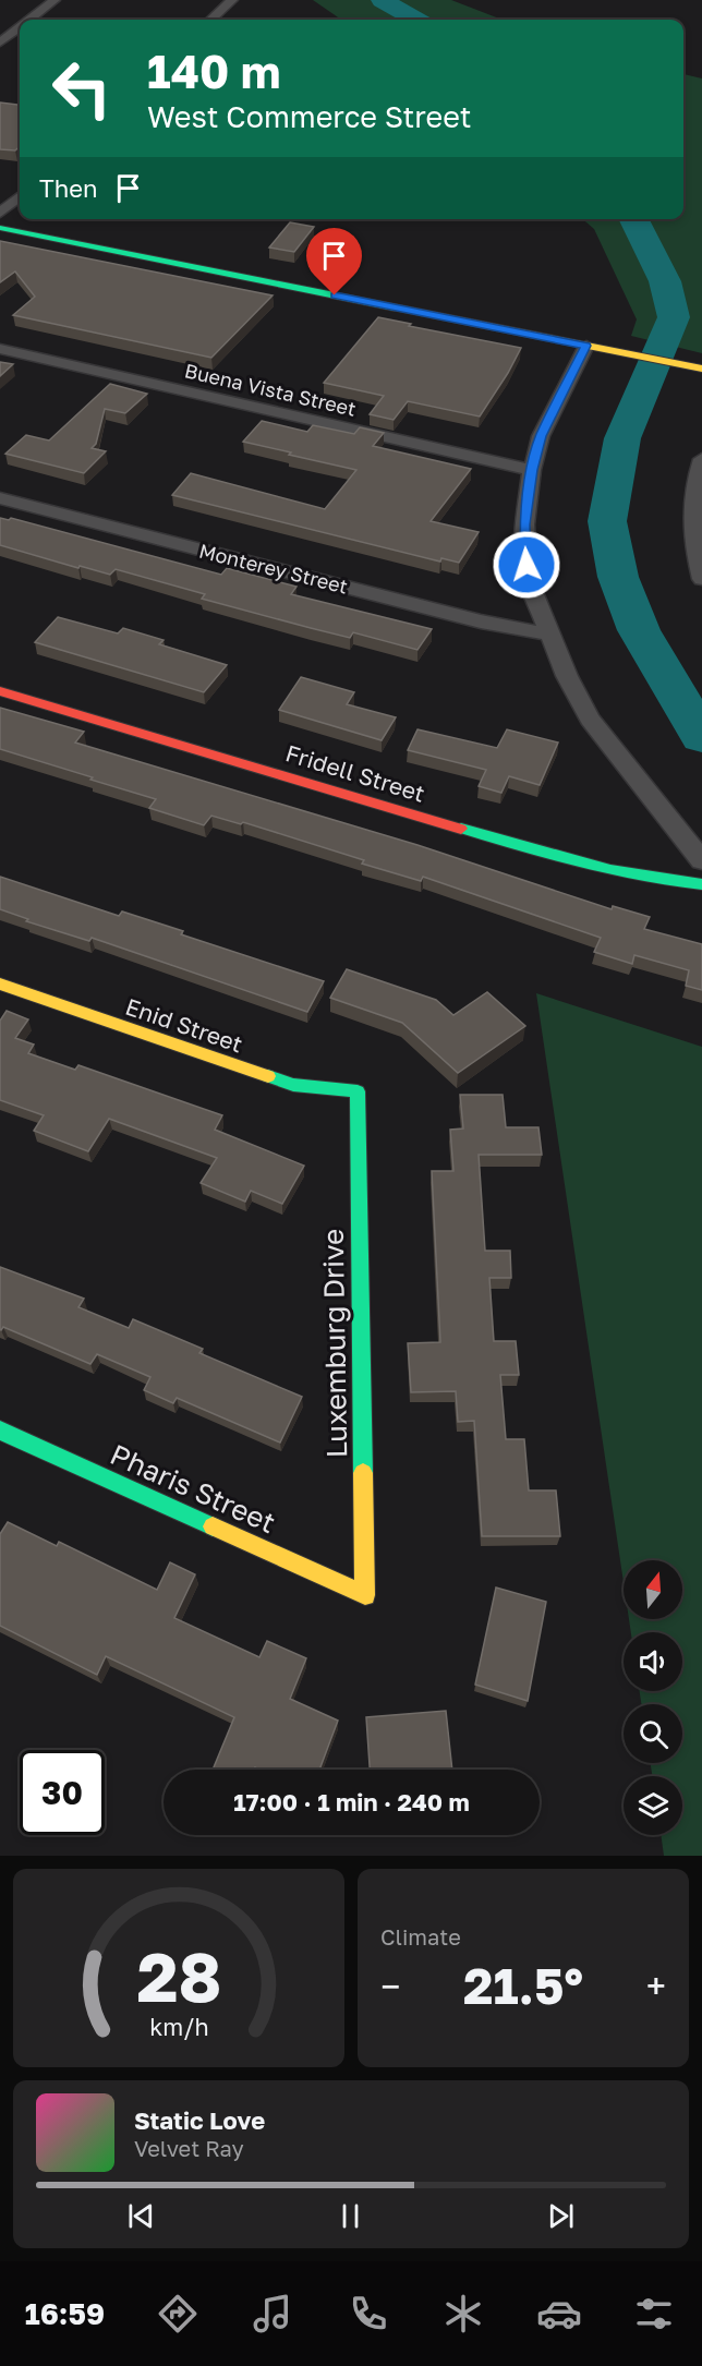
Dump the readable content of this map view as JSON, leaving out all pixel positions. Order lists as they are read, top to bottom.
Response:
{
  "streets": {
    "street": [
      "Buena Vista Street",
      "Monterey Street",
      "Fridell Street",
      "Enid Street",
      "Luxemburg Drive",
      "Pharis Street"
    ]
  },
  "crossings": [
    ["Enid Street", "Luxemburg Drive"],
    ["Luxemburg Drive", "Pharis Street"]
  ],
  "north": "top",
  "page": {
    "turn": ["140 m", "West Commerce Street"],
    "then": "Then",
    "limit": "30",
    "trip": "17:00 · 1 min · 240 m",
    "tile": "Climate",
    "heat": ["−", "21.5°", "+"],
    "song": ["Static Love", "Velvet Ray"],
    "tabs": "16:59",
    "gauge": ["28", "km/h"]
  }
}
